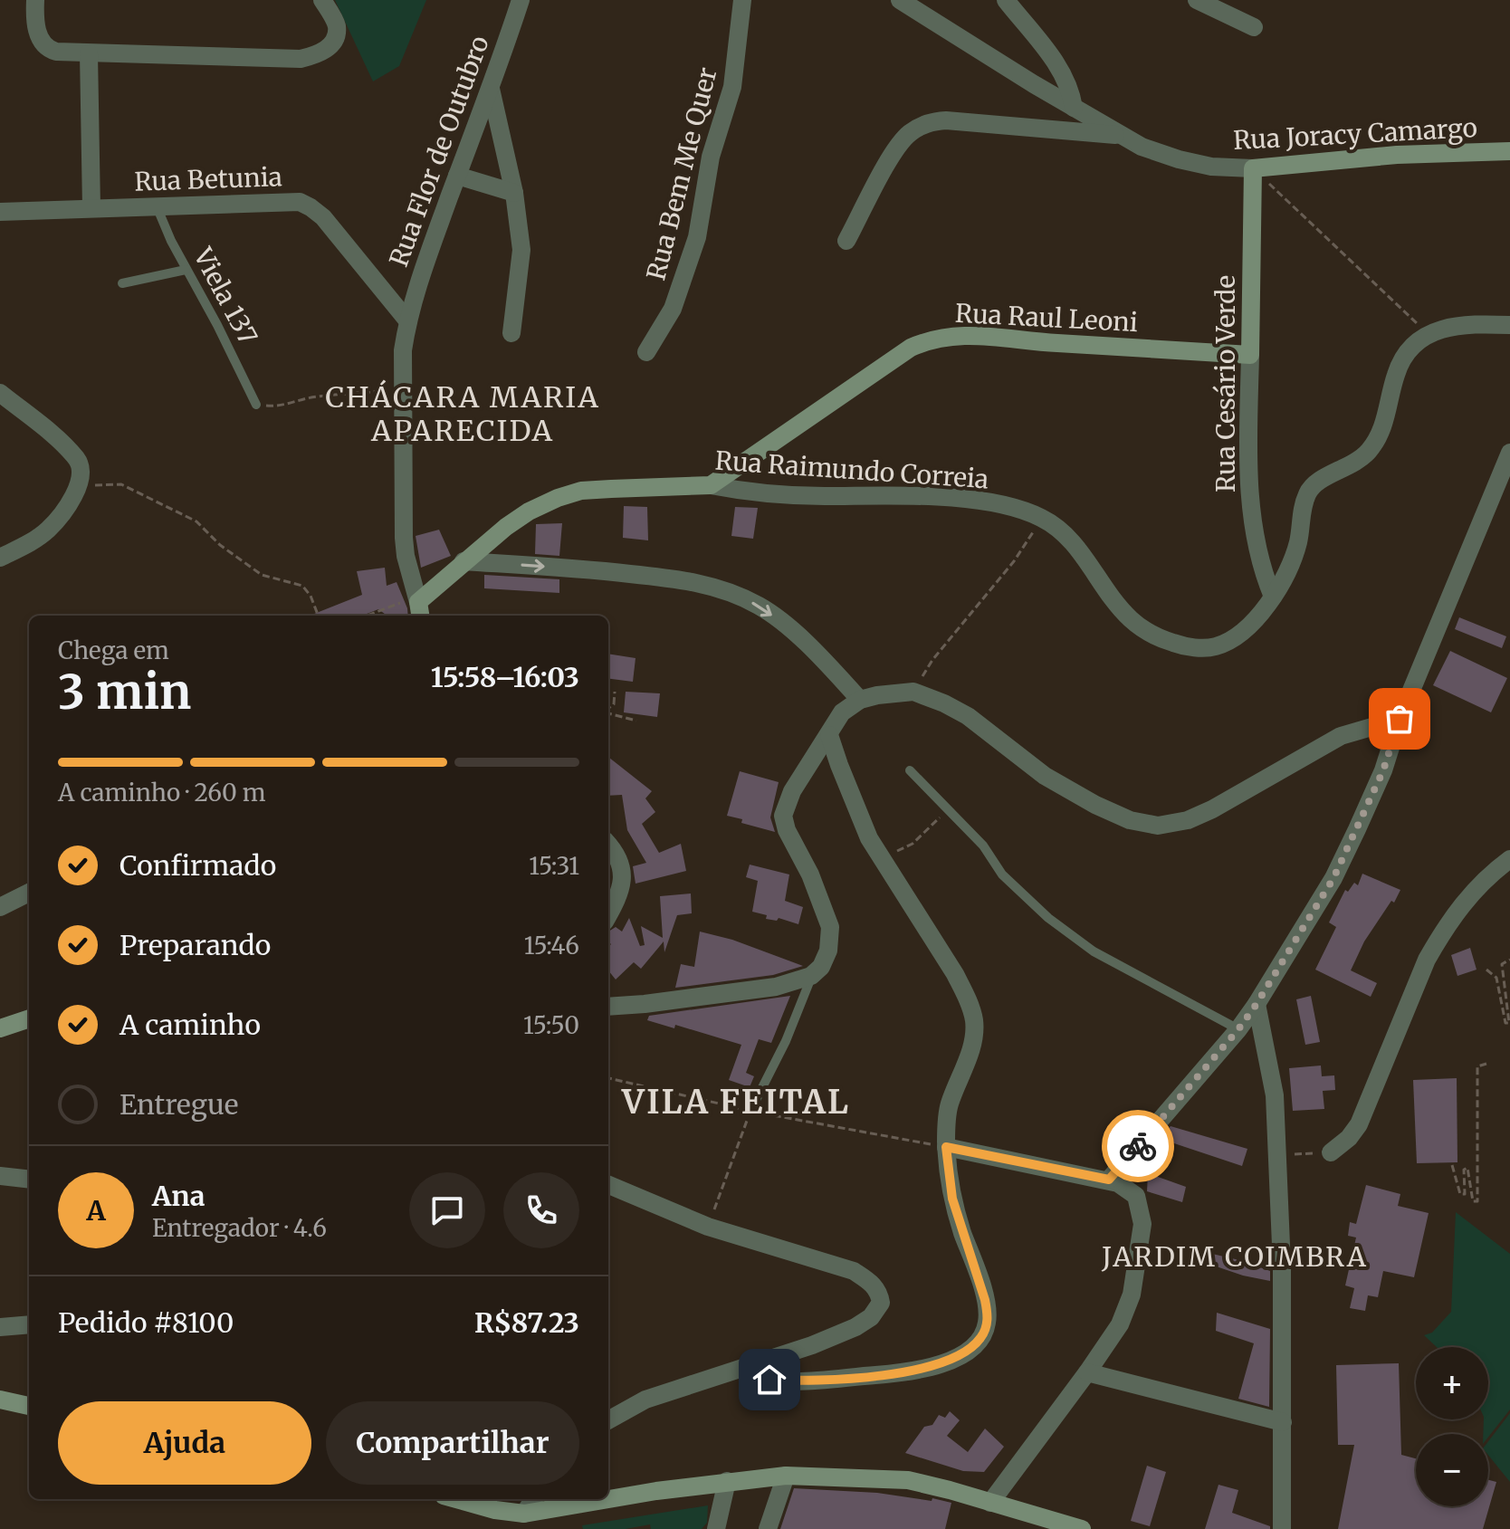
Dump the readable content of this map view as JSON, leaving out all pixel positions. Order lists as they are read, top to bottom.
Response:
{
  "streets": {
    "street": [
      "Rua Joracy Camargo",
      "Rua Flor de Outubro",
      "Rua Bem Me Quer",
      "Rua Betunia",
      "Rua Raul Leoni",
      "Rua Cesário Verde",
      "Rua Raimundo Correia"
    ],
    "lane": ["Viela 137"]
  },
  "crossings": [
    ["Rua Joracy Camargo", "Rua Cesário Verde"],
    ["Rua Flor de Outubro", "Rua Betunia"],
    ["Rua Flor de Outubro", "Rua Raimundo Correia"],
    ["Rua Betunia", "Viela 137"],
    ["Rua Raul Leoni", "Rua Cesário Verde"],
    ["Rua Raul Leoni", "Rua Raimundo Correia"],
    ["Rua Cesário Verde", "Rua Raimundo Correia"]
  ],
  "districts": ["CHÁCARA MARIA APARECIDA", "VILA FEITAL", "JARDIM COIMBRA"],
  "page": {
    "heading": ["3 min", "Chega em", "15:58–16:03"],
    "panel": [
      "Ana",
      "Entregador · 4.6",
      "Pedido #8100",
      "R$87.23"
    ],
    "bar": "A caminho · 260 m",
    "list": [
      ["Confirmado", "15:31"],
      ["Preparando", "15:46"],
      ["A caminho", "15:50"],
      "Entregue"
    ],
    "round": "A",
    "map_buttons": ["+", "−"],
    "buttons": ["Ajuda", "Compartilhar"]
  }
}
